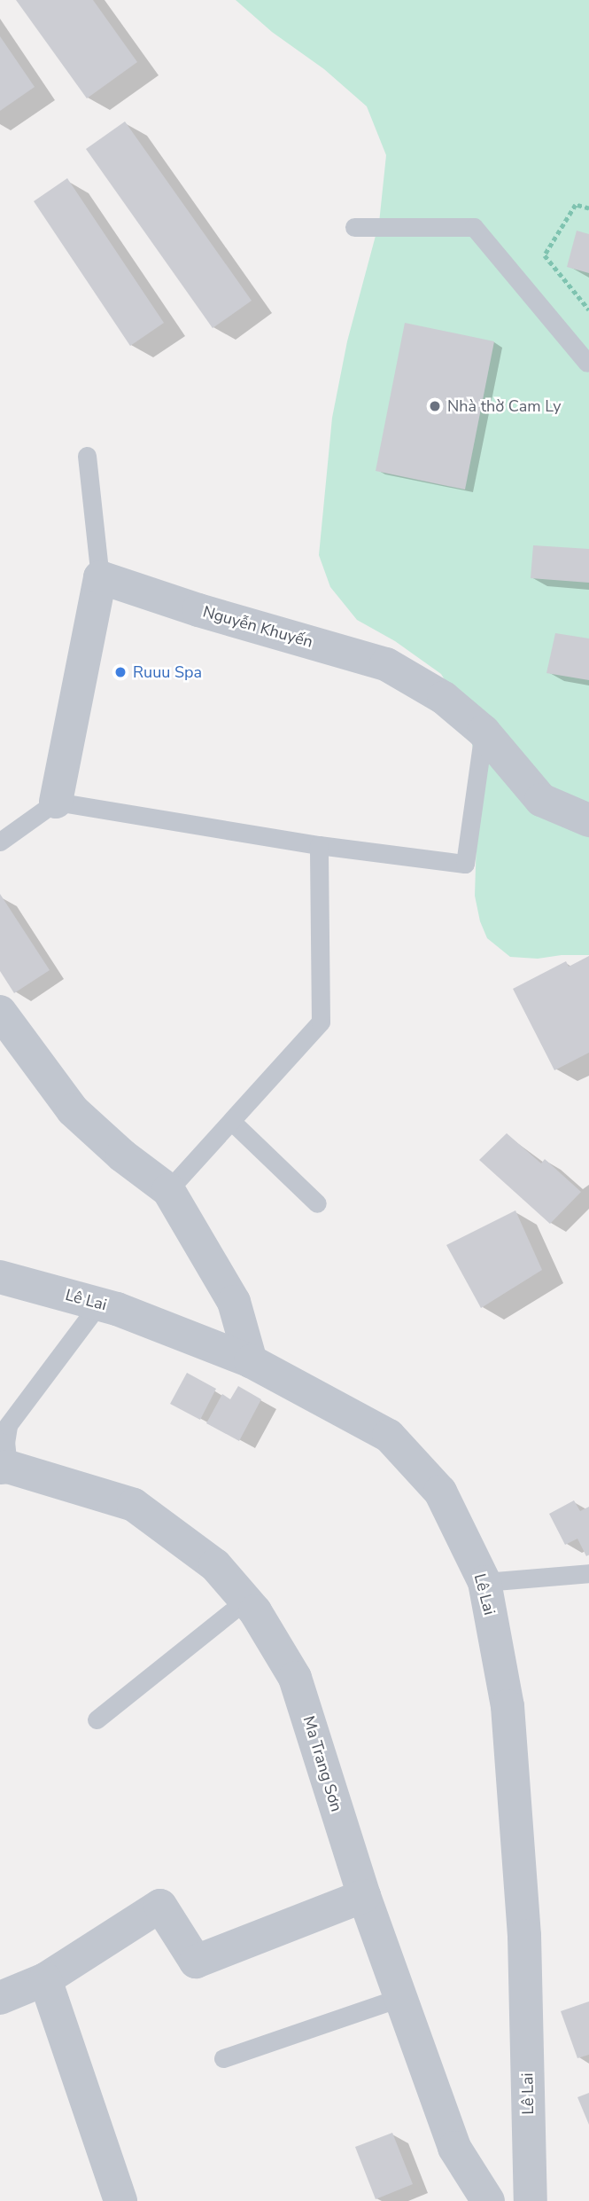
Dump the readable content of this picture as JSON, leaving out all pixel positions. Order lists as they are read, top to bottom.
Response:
{
  "streets": {
    "street": ["Nguyễn Khuyến", "Lê Lai", "Ma Trang Sơn"]
  },
  "places": ["Nhà thờ Cam Ly", "Ruuu Spa"]
}
